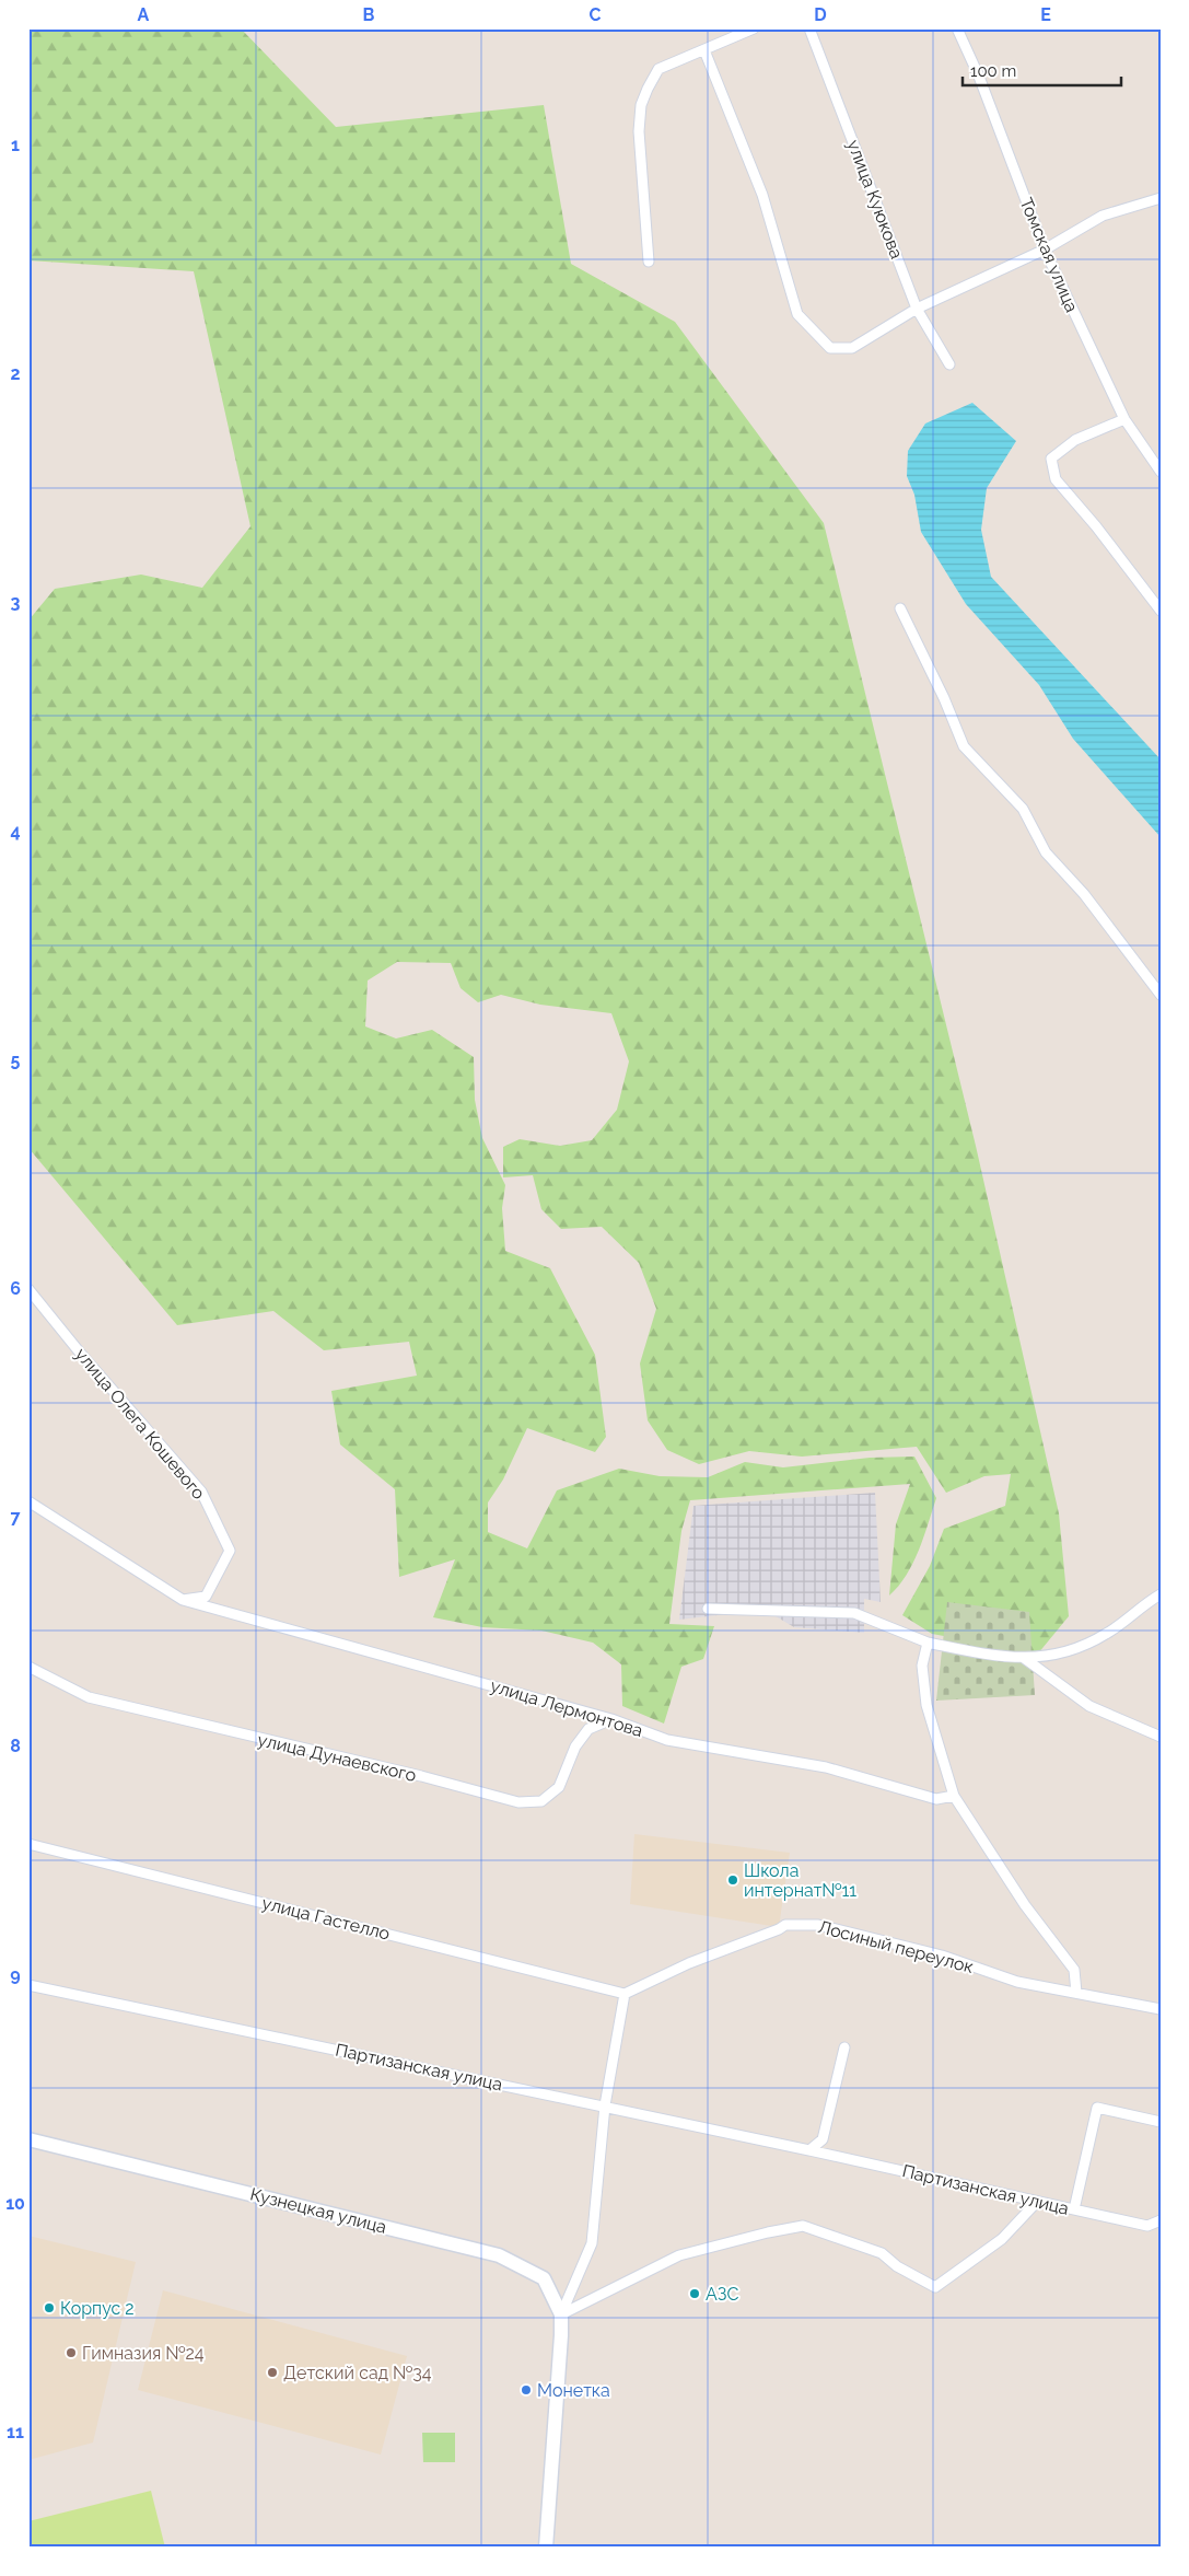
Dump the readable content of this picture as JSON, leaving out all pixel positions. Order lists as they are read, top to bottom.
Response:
{
  "streets": {
    "main road": ["Кузнецкая улица"],
    "street": [
      "улица Куюкова",
      "Томская улица",
      "улица Олега Кошевого",
      "улица Лермонтова",
      "улица Дунаевского",
      "улица Гастелло",
      "Лосиный переулок",
      "Партизанская улица"
    ]
  },
  "crossings": [
    ["улица Олега Кошевого", "улица Лермонтова"],
    ["улица Лермонтова", "улица Дунаевского"],
    ["улица Гастелло", "Лосиный переулок"]
  ],
  "places": [
    "Школа интернат№11",
    "АЗС",
    "Корпус 2",
    "Гимназия №24",
    "Детский сад №34",
    "Монетка"
  ],
  "scale_bar": "100 m",
  "grid": {
    "columns": [
      "A",
      "B",
      "C",
      "D",
      "E"
    ],
    "rows": [
      "1",
      "2",
      "3",
      "4",
      "5",
      "6",
      "7",
      "8",
      "9",
      "10",
      "11"
    ]
  }
}
